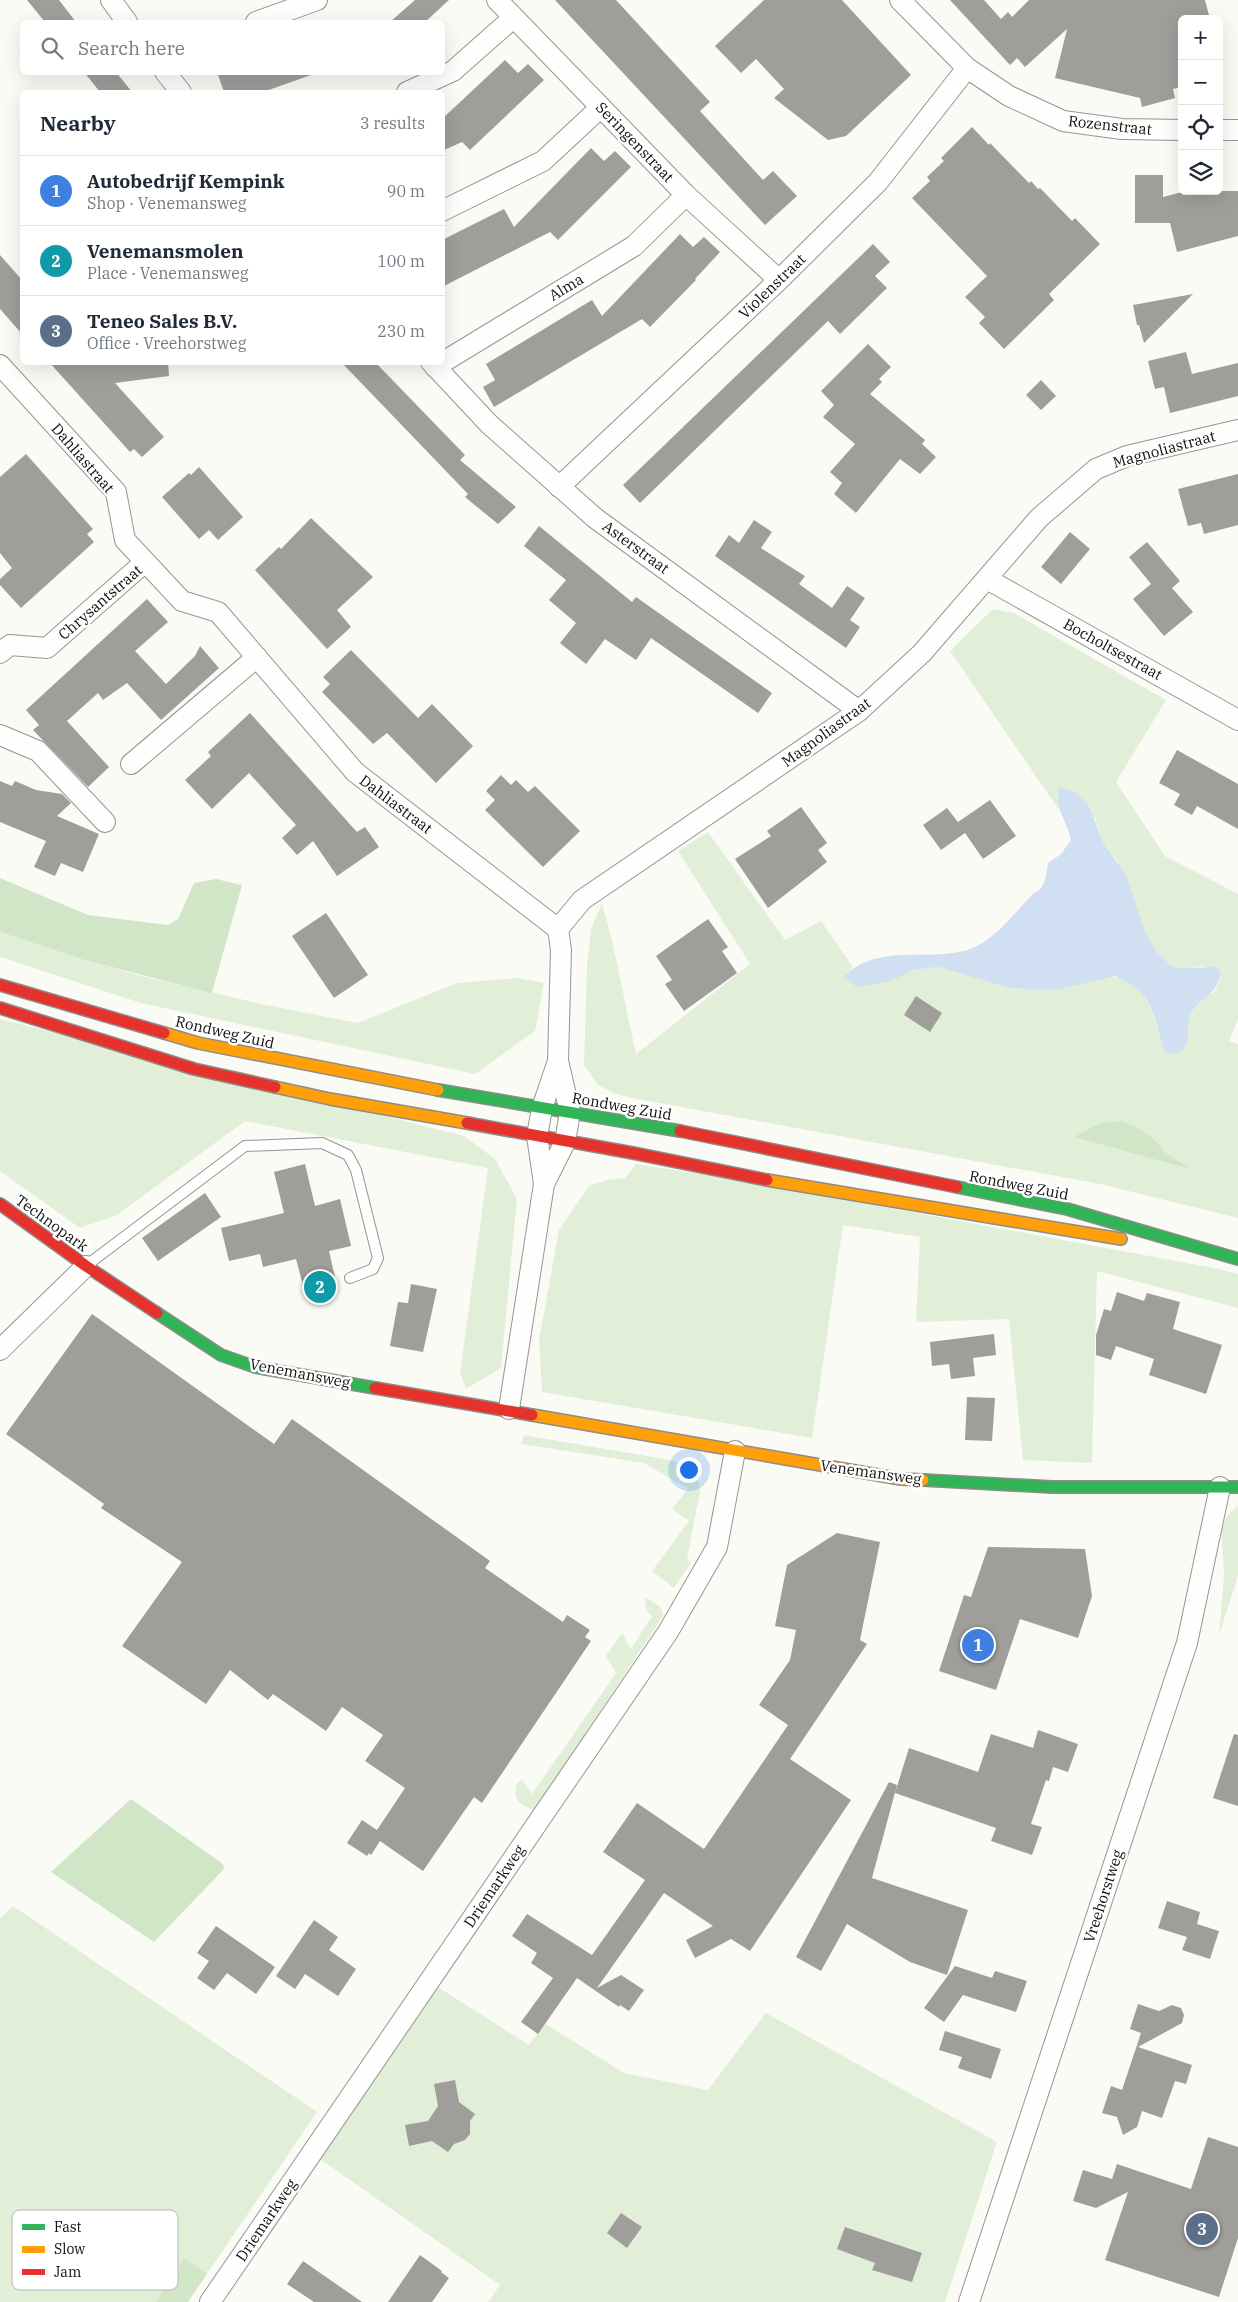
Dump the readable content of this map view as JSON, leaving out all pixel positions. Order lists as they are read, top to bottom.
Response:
{
  "streets": {
    "main road": ["Rondweg Zuid", "Technopark", "Venemansweg"],
    "street": [
      "Rozenstraat",
      "Seringenstraat",
      "Violenstraat",
      "Alma",
      "Magnoliastraat",
      "Dahliastraat",
      "Asterstraat",
      "Chrysantstraat",
      "Bocholtsestraat",
      "Driemarkweg",
      "Vreehorstweg"
    ]
  },
  "crossings": [
    ["Rozenstraat", "Violenstraat"],
    ["Seringenstraat", "Violenstraat"],
    ["Seringenstraat", "Alma"],
    ["Violenstraat", "Asterstraat"],
    ["Magnoliastraat", "Dahliastraat"],
    ["Magnoliastraat", "Asterstraat"],
    ["Magnoliastraat", "Bocholtsestraat"],
    ["Dahliastraat", "Chrysantstraat"],
    ["Technopark", "Venemansweg"],
    ["Venemansweg", "Driemarkweg"],
    ["Venemansweg", "Vreehorstweg"]
  ],
  "legend": ["Fast", "Slow", "Jam"],
  "page": {
    "map_buttons": ["+", "−"],
    "search": "Search here",
    "heading": ["Nearby", "3 results"],
    "list": [
      {
        "mark": "1",
        "name": "Autobedrijf Kempink",
        "note": "Shop · Venemansweg",
        "value": "90 m"
      },
      {
        "mark": "2",
        "name": "Venemansmolen",
        "note": "Place · Venemansweg",
        "value": "100 m"
      },
      {
        "mark": "3",
        "name": "Teneo Sales B.V.",
        "note": "Office · Vreehorstweg",
        "value": "230 m"
      }
    ],
    "pins": ["2", "1", "3"]
  }
}
